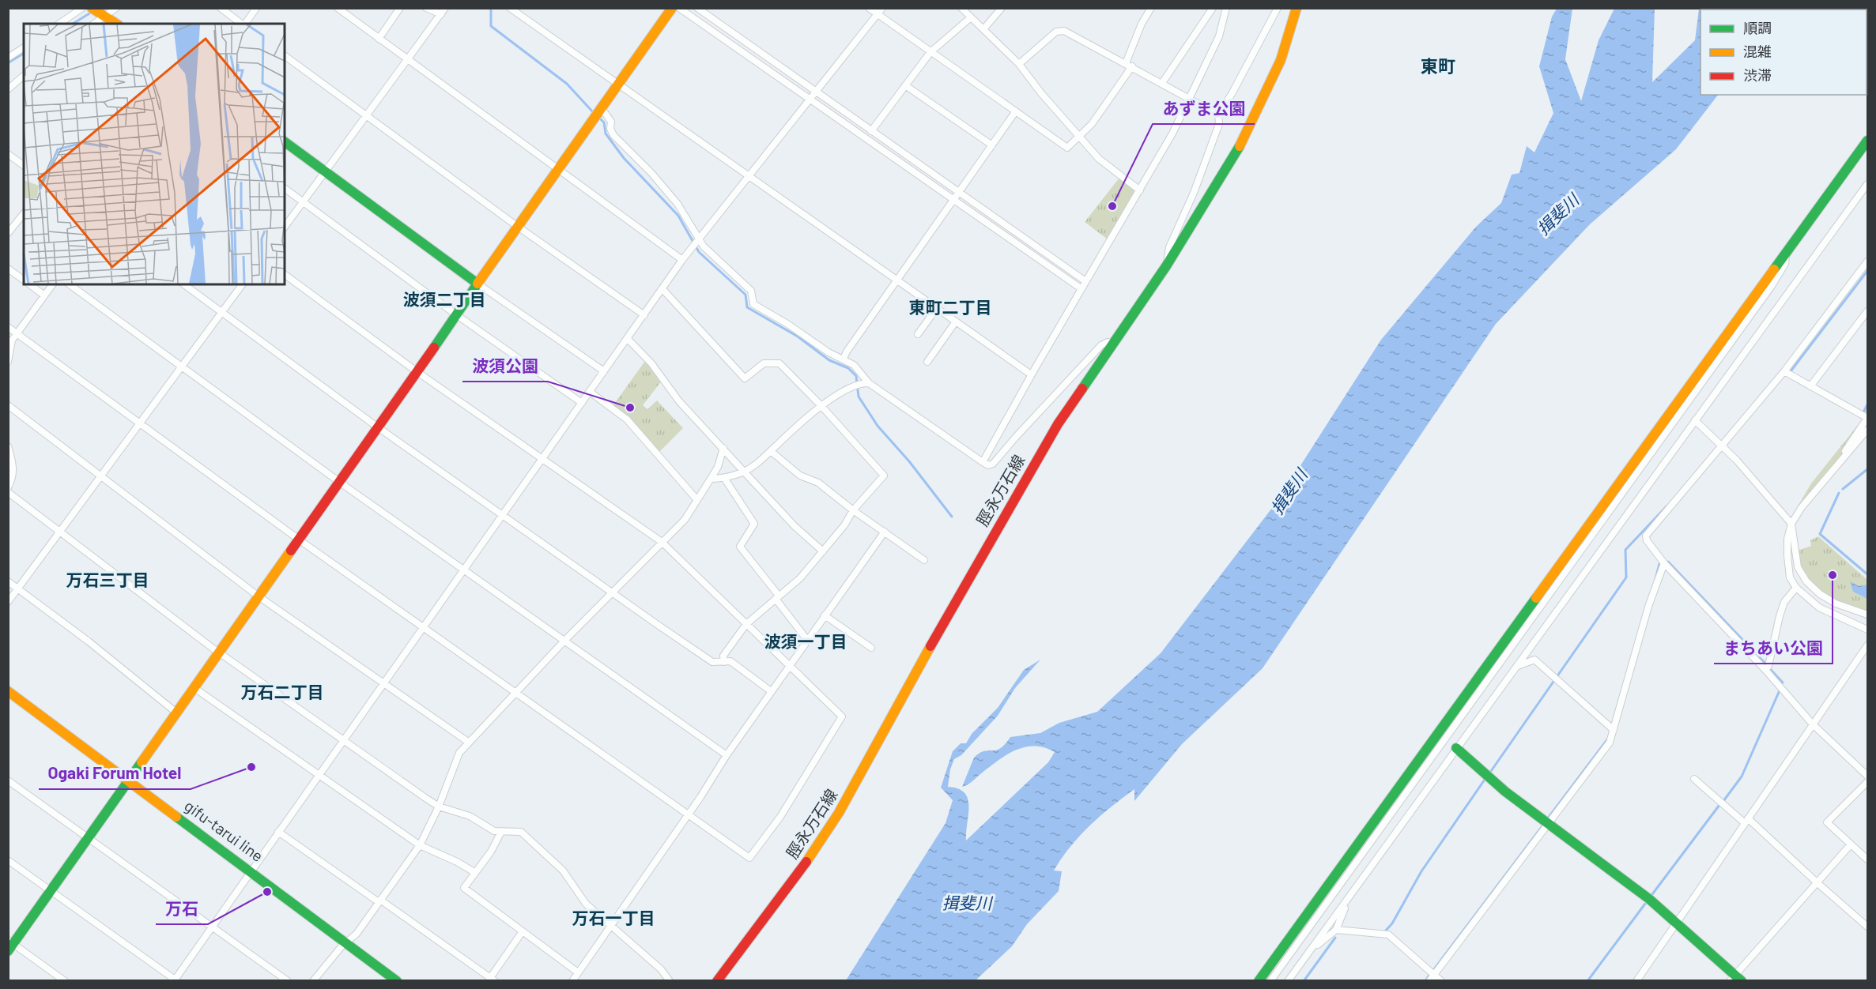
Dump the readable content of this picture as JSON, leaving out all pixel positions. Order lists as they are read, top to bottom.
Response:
{
  "streets": {
    "street": ["脛永万石線", "gifu-tarui line"]
  },
  "districts": [
    "東町",
    "波須二丁目",
    "東町二丁目",
    "万石三丁目",
    "波須一丁目",
    "万石二丁目",
    "万石一丁目"
  ],
  "water": ["揖斐川"],
  "places": [
    "あずま公園",
    "波須公園",
    "まちあい公園",
    "Ogaki Forum Hotel",
    "万石"
  ],
  "legend": ["順調", "混雑", "渋滞"]
}
